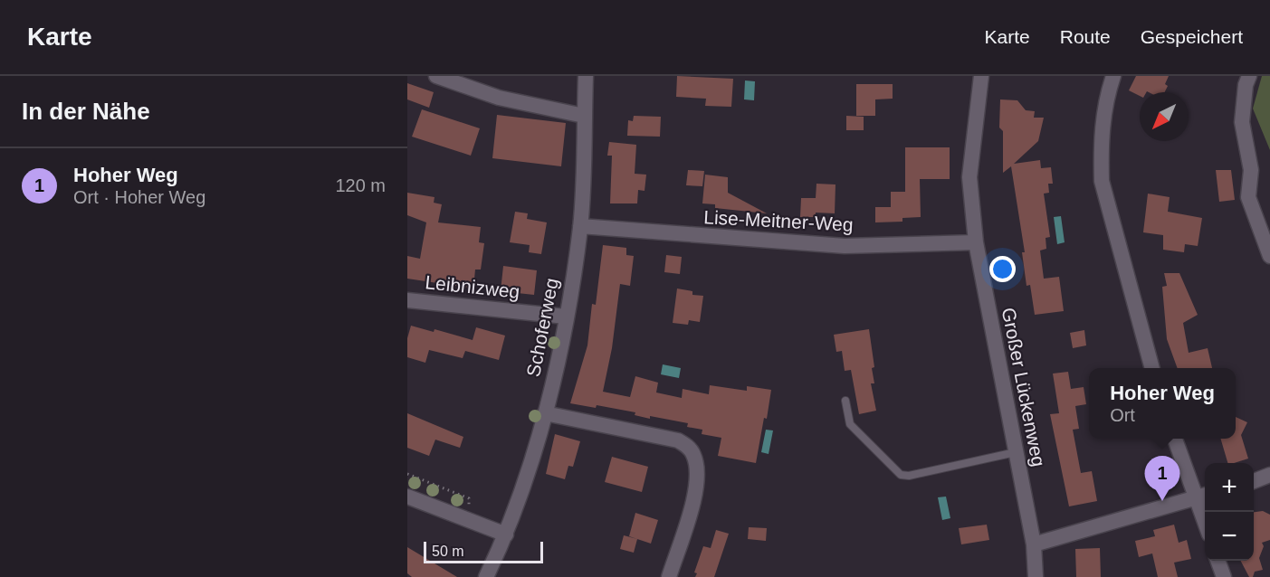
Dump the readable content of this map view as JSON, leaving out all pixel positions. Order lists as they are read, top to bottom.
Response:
{
  "streets": {
    "street": [
      "Lise-Meitner-Weg",
      "Leibnizweg",
      "Schoferweg",
      "Großer Lückenweg"
    ]
  },
  "crossings": [
    ["Lise-Meitner-Weg", "Schoferweg"],
    ["Lise-Meitner-Weg", "Großer Lückenweg"],
    ["Leibnizweg", "Schoferweg"]
  ],
  "scale_bar": "50 m",
  "north": "bottom left",
  "page": {
    "header": "Karte",
    "nav": ["Karte", "Route", "Gespeichert"],
    "heading": "In der Nähe",
    "list": [
      {
        "mark": "1",
        "name": "Hoher Weg",
        "note": "Ort · Hoher Weg",
        "value": "120 m"
      }
    ],
    "popup": ["Hoher Weg", "Ort"],
    "pins": "1",
    "map_buttons": ["+", "−"],
    "scale": "50 m"
  }
}
